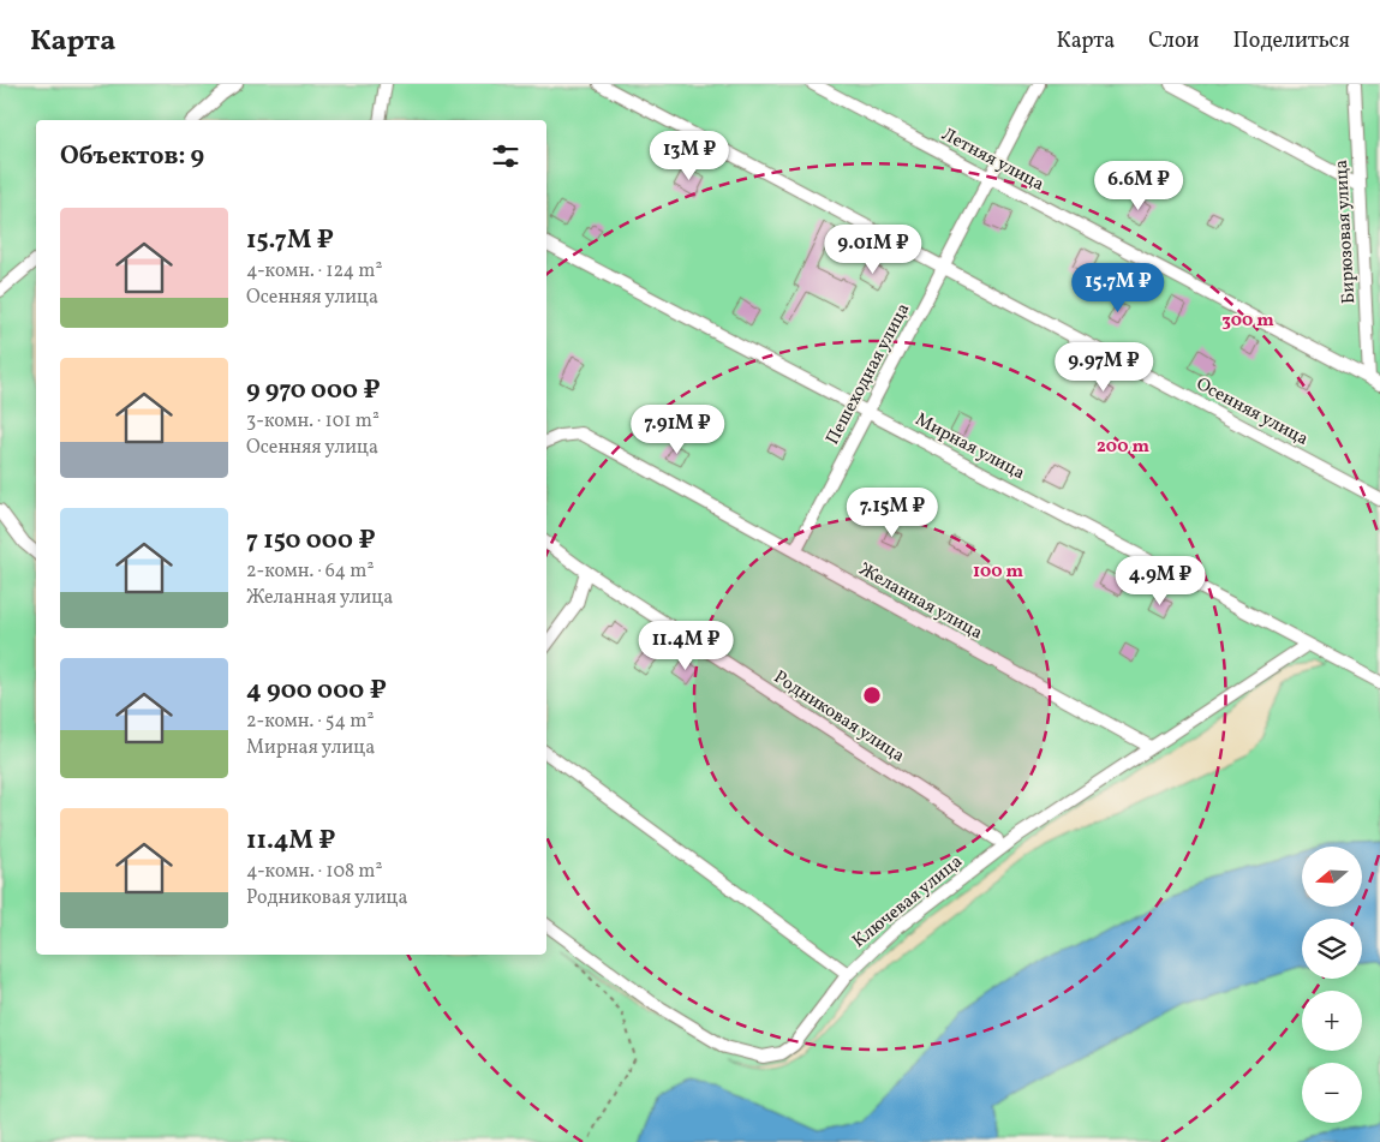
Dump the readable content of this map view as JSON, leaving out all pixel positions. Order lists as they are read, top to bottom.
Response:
{
  "streets": {
    "street": [
      "Летняя улица",
      "Бирюзовая улица",
      "Пешеходная улица",
      "Осенняя улица",
      "Мирная улица",
      "Желанная улица",
      "Родниковая улица",
      "Ключевая улица"
    ]
  },
  "crossings": [
    ["Летняя улица", "Бирюзовая улица"],
    ["Летняя улица", "Пешеходная улица"],
    ["Пешеходная улица", "Осенняя улица"],
    ["Пешеходная улица", "Мирная улица"],
    ["Пешеходная улица", "Желанная улица"],
    ["Мирная улица", "Ключевая улица"],
    ["Желанная улица", "Ключевая улица"]
  ],
  "north": "left",
  "page": {
    "header": "Карта",
    "nav": ["Карта", "Слои", "Поделиться"],
    "heading": "Объектов: 9",
    "price": [
      "13M ₽",
      "6.6M ₽",
      "9.01M ₽",
      "15.7M ₽",
      "9.97M ₽",
      "7.91M ₽",
      "7.15M ₽",
      "4.9M ₽",
      "11.4M ₽"
    ],
    "list": [
      {
        "name": "15.7M ₽",
        "note": "4-комн. · 124 m² · Осенняя улица"
      },
      {
        "name": "9 970 000 ₽",
        "note": "3-комн. · 101 m² · Осенняя улица"
      },
      {
        "name": "7 150 000 ₽",
        "note": "2-комн. · 64 m² · Желанная улица"
      },
      {
        "name": "4 900 000 ₽",
        "note": "2-комн. · 54 m² · Мирная улица"
      },
      {
        "name": "11.4M ₽",
        "note": "4-комн. · 108 m² · Родниковая улица"
      }
    ],
    "map_buttons": ["+", "−"]
  },
  "rings": ["300 m", "200 m", "100 m"]
}
